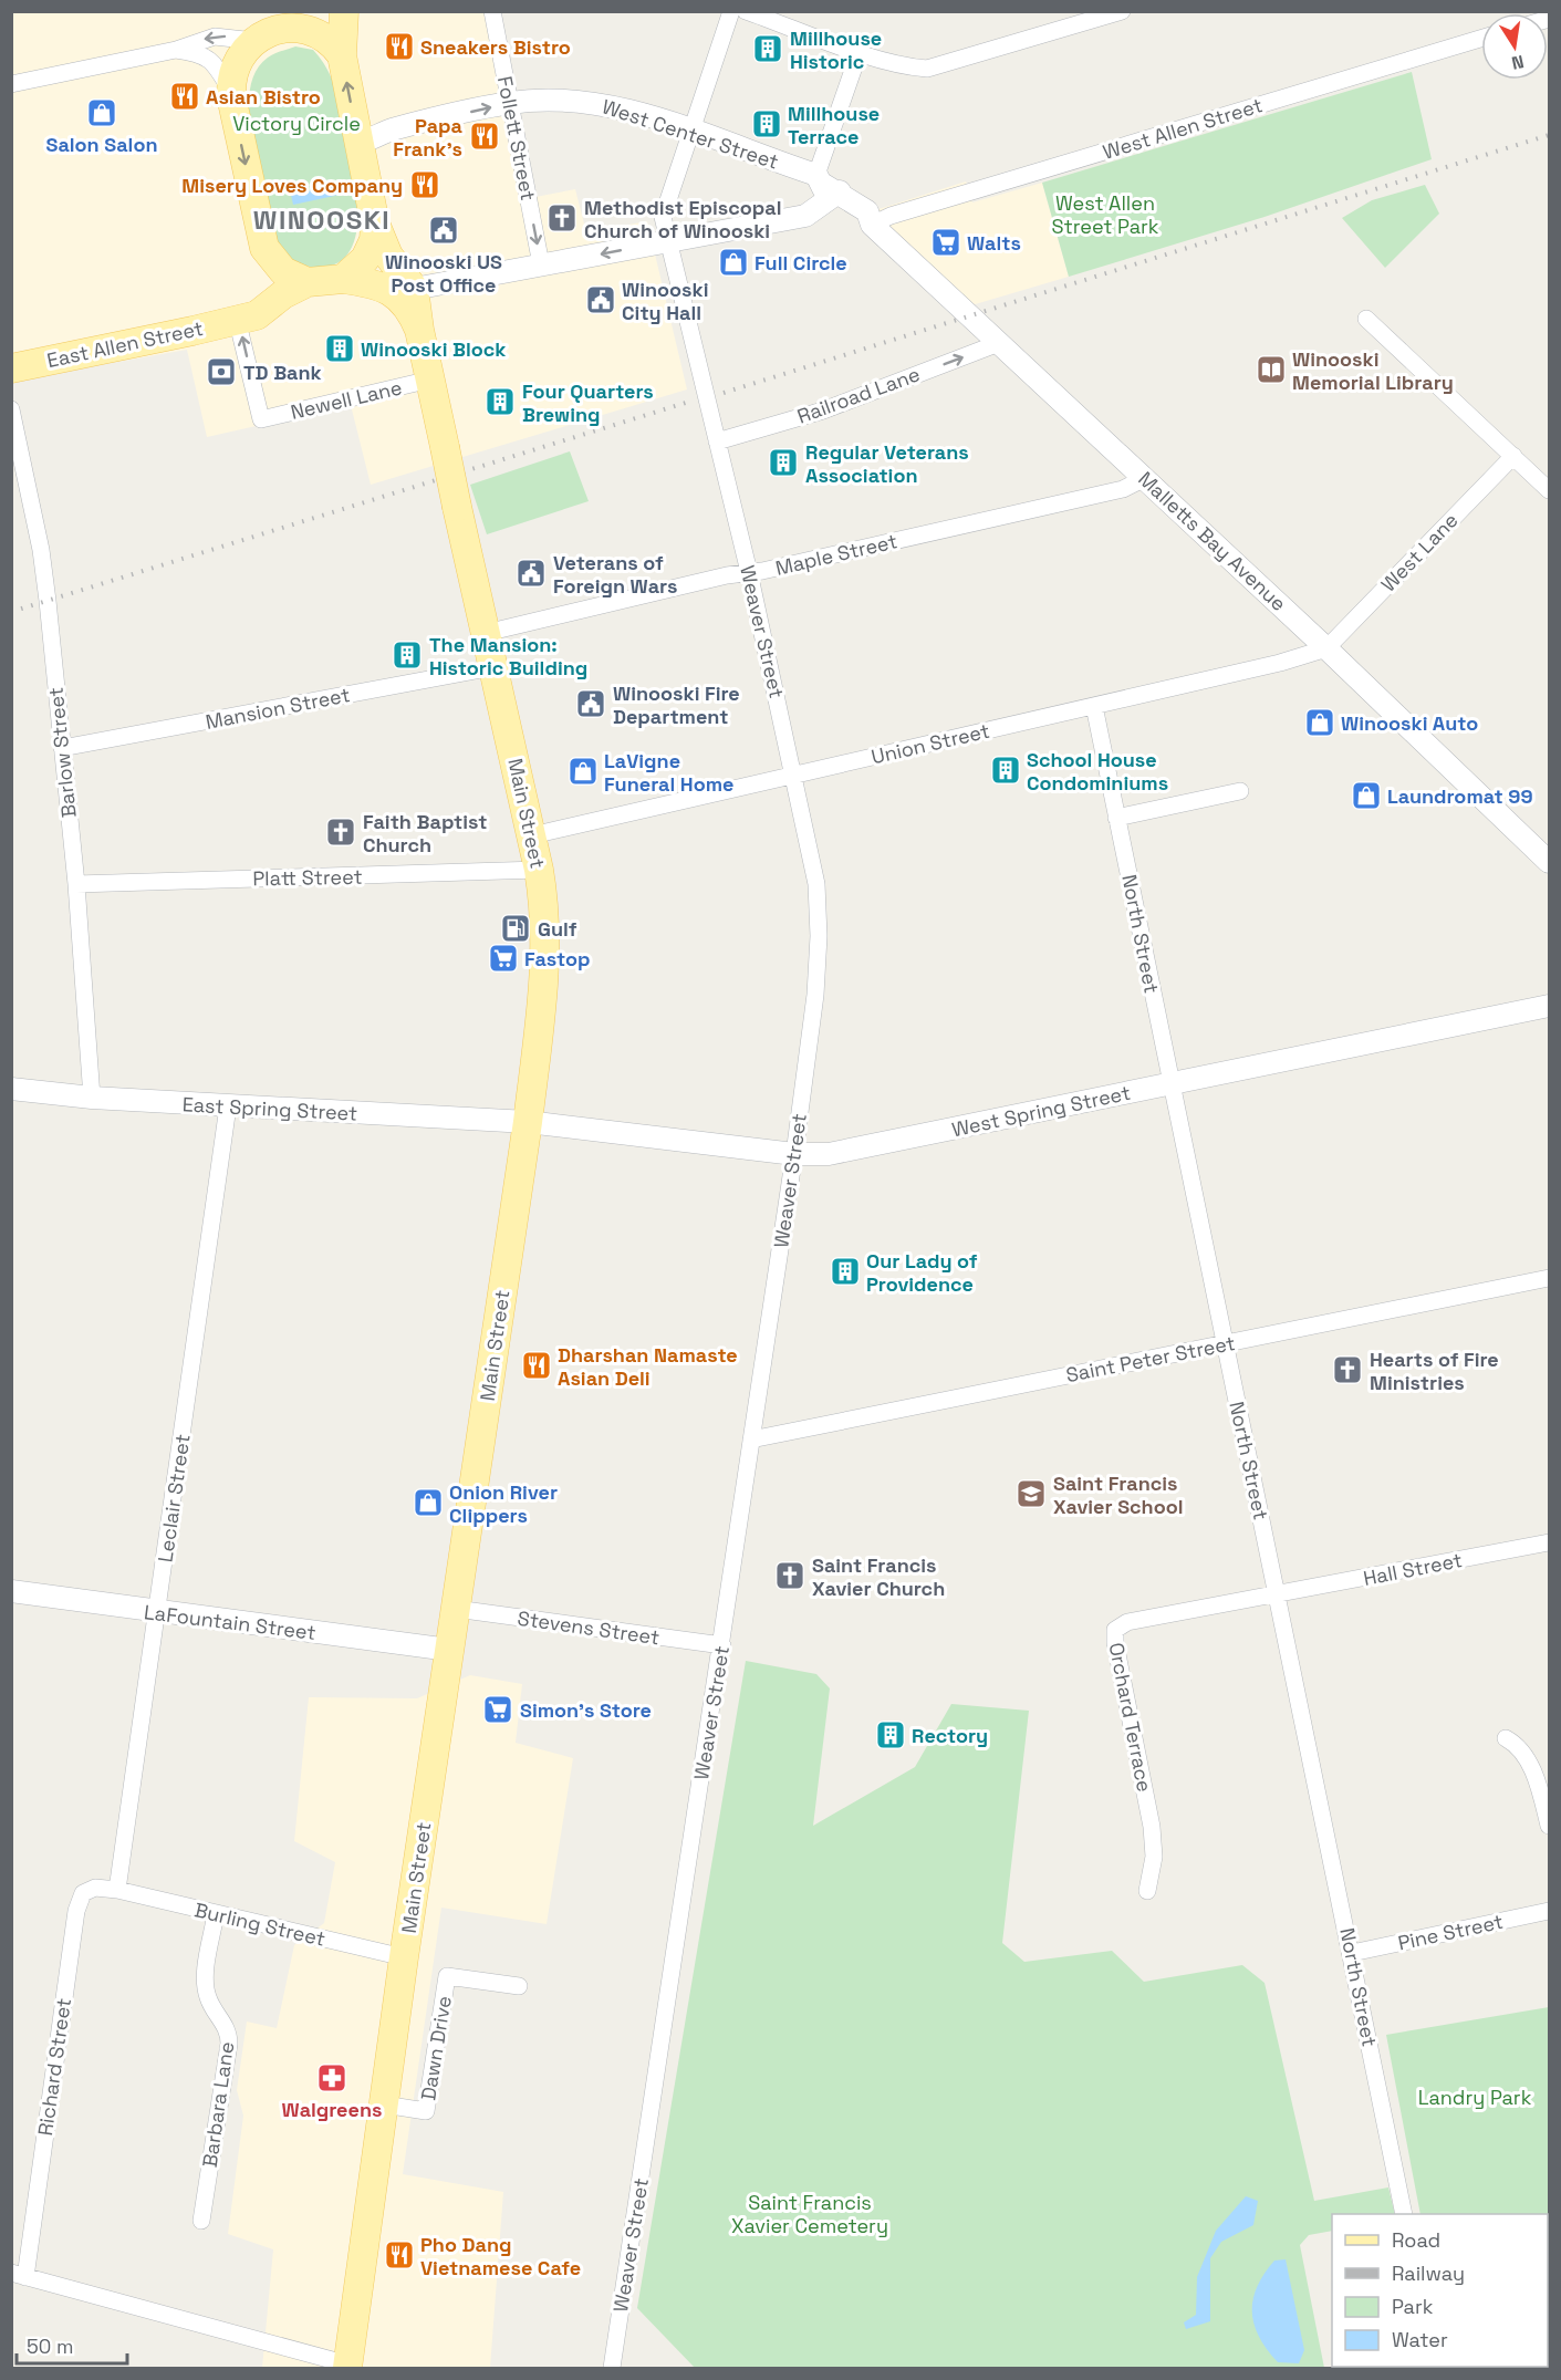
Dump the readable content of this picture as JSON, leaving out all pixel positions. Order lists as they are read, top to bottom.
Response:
{
  "streets": {
    "main road": ["East Allen Street", "Main Street"],
    "street": [
      "West Allen Street",
      "West Center Street",
      "Follett Street",
      "Railroad Lane",
      "Newell Lane",
      "Malletts Bay Avenue",
      "West Lane",
      "Maple Street",
      "Weaver Street",
      "Mansion Street",
      "Union Street",
      "Barlow Street",
      "Platt Street",
      "North Street",
      "East Spring Street",
      "West Spring Street",
      "Saint Peter Street",
      "Leclair Street",
      "Hall Street",
      "LaFountain Street",
      "Stevens Street",
      "Orchard Terrace",
      "Burling Street",
      "Pine Street",
      "Dawn Drive",
      "Richard Street",
      "Barbara Lane"
    ]
  },
  "crossings": [
    ["West Allen Street", "Malletts Bay Avenue"],
    ["West Center Street", "Follett Street"],
    ["West Center Street", "Malletts Bay Avenue"],
    ["West Center Street", "Weaver Street"],
    ["West Center Street", "Main Street"],
    ["East Allen Street", "Newell Lane"],
    ["East Allen Street", "Main Street"],
    ["Railroad Lane", "Malletts Bay Avenue"],
    ["Railroad Lane", "Weaver Street"],
    ["Newell Lane", "Main Street"],
    ["Malletts Bay Avenue", "West Lane"],
    ["Malletts Bay Avenue", "Maple Street"],
    ["Malletts Bay Avenue", "Union Street"],
    ["West Lane", "Union Street"],
    ["Maple Street", "Weaver Street"],
    ["Maple Street", "Main Street"],
    ["Weaver Street", "Union Street"],
    ["Weaver Street", "West Spring Street"],
    ["Weaver Street", "Saint Peter Street"],
    ["Weaver Street", "Stevens Street"],
    ["Mansion Street", "Barlow Street"],
    ["Mansion Street", "Main Street"],
    ["Union Street", "Main Street"],
    ["Union Street", "North Street"],
    ["Barlow Street", "Platt Street"],
    ["Barlow Street", "East Spring Street"],
    ["Main Street", "Platt Street"],
    ["Main Street", "East Spring Street"],
    ["Main Street", "West Spring Street"],
    ["Main Street", "LaFountain Street"],
    ["Main Street", "Stevens Street"],
    ["Main Street", "Burling Street"],
    ["Main Street", "Dawn Drive"],
    ["North Street", "West Spring Street"],
    ["North Street", "Saint Peter Street"],
    ["North Street", "Hall Street"],
    ["North Street", "Orchard Terrace"],
    ["North Street", "Pine Street"],
    ["East Spring Street", "West Spring Street"],
    ["East Spring Street", "Leclair Street"],
    ["Leclair Street", "LaFountain Street"],
    ["Leclair Street", "Burling Street"],
    ["Leclair Street", "Richard Street"],
    ["Hall Street", "Orchard Terrace"],
    ["Burling Street", "Richard Street"],
    ["Burling Street", "Barbara Lane"]
  ],
  "one_way": ["Follett Street", "Railroad Lane"],
  "districts": ["WINOOSKI"],
  "parks": [
    "Victory Circle",
    "West Allen Street Park",
    "Landry Park",
    "Saint Francis Xavier Cemetery"
  ],
  "places": {
    "restaurant": [
      "Sneakers Bistro",
      "Asian Bistro",
      "Papa Frank's",
      "Misery Loves Company",
      "Dharshan Namaste Asian Deli",
      "Pho Dang Vietnamese Cafe"
    ],
    "building": [
      "Millhouse Historic",
      "Millhouse Terrace",
      "Winooski Block",
      "Four Quarters Brewing",
      "Regular Veterans Association",
      "The Mansion: Historic Building",
      "School House Condominiums",
      "Our Lady of Providence",
      "Rectory"
    ],
    "shop": [
      "Salon Salon",
      "Full Circle",
      "Winooski Auto",
      "LaVigne Funeral Home",
      "Laundromat 99",
      "Onion River Clippers"
    ],
    "church": [
      "Methodist Episcopal Church of Winooski",
      "Faith Baptist Church",
      "Hearts of Fire Ministries",
      "Saint Francis Xavier Church"
    ],
    "public building": [
      "Winooski US Post Office",
      "Winooski City Hall",
      "Veterans of Foreign Wars",
      "Winooski Fire Department"
    ],
    "supermarket": ["Walts", "Fastop", "Simon's Store"],
    "library": ["Winooski Memorial Library"],
    "bank": ["TD Bank"],
    "fuel station": ["Gulf"],
    "school or university": ["Saint Francis Xavier School"],
    "pharmacy": ["Walgreens"]
  },
  "legend": [
    "Road",
    "Railway",
    "Park",
    "Water"
  ],
  "scale_bar": "50 m",
  "north": "bottom"
}
